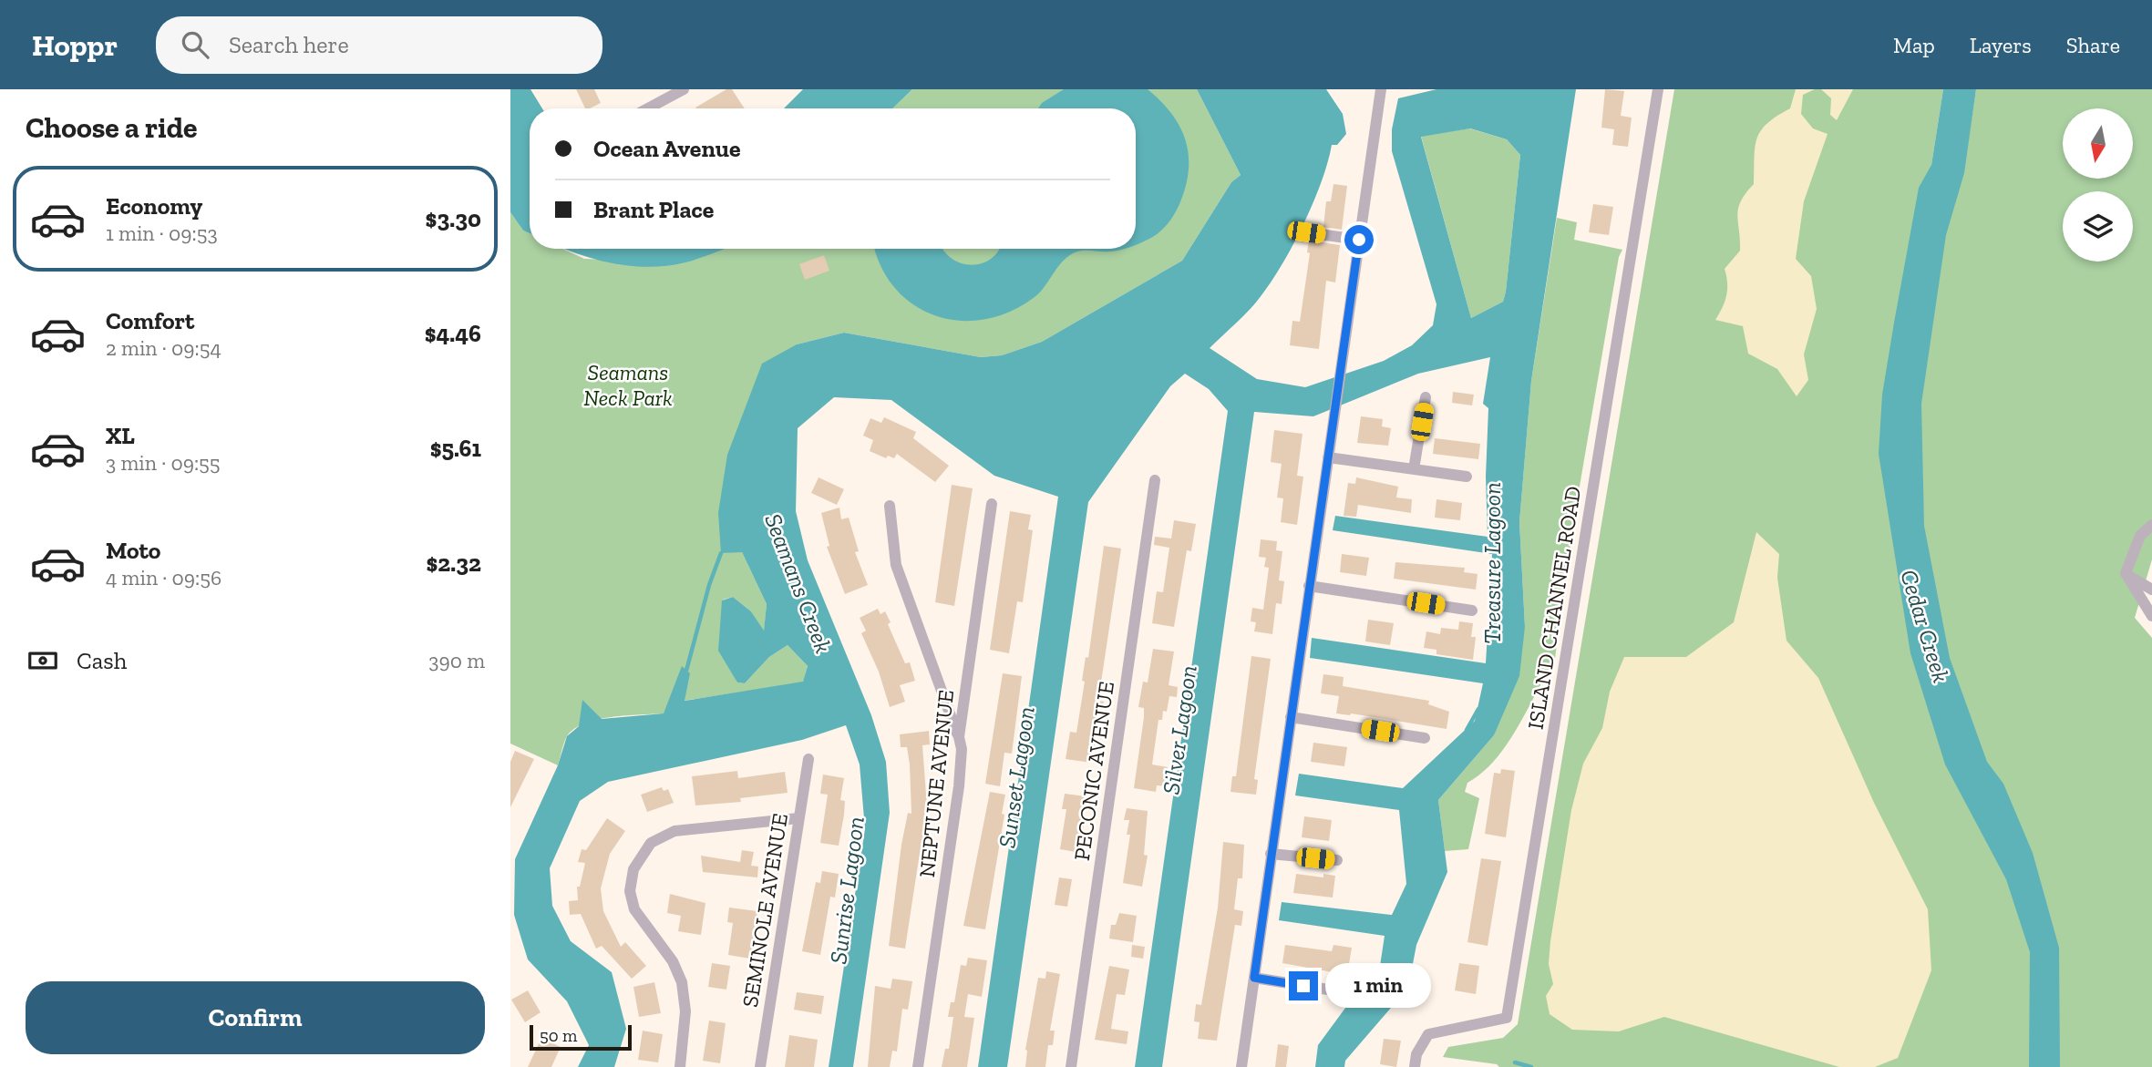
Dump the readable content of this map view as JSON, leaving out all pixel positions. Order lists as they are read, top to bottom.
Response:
{
  "streets": {
    "street": [
      "ISLAND CHANNEL ROAD",
      "PECONIC AVENUE",
      "NEPTUNE AVENUE",
      "SEMINOLE AVENUE"
    ]
  },
  "water": [
    "Treasure Lagoon",
    "Seamans Creek",
    "Cedar Creek",
    "Silver Lagoon",
    "Sunset Lagoon",
    "Sunrise Lagoon"
  ],
  "parks": ["Seamans Neck Park"],
  "scale_bar": "50 m",
  "north": "bottom",
  "page": {
    "header": "Hoppr",
    "search": "Search here",
    "nav": ["Map", "Layers", "Share"],
    "heading": "Choose a ride",
    "banner": ["Ocean Avenue", "Brant Place"],
    "list": [
      {
        "name": "Economy",
        "note": "1 min · 09:53",
        "value": "$3.30"
      },
      {
        "name": "Comfort",
        "note": "2 min · 09:54",
        "value": "$4.46"
      },
      {
        "name": "XL",
        "note": "3 min · 09:55",
        "value": "$5.61"
      },
      {
        "name": "Moto",
        "note": "4 min · 09:56",
        "value": "$2.32"
      }
    ],
    "pay": ["Cash", "390 m"],
    "bubble": "1 min",
    "buttons": "Confirm",
    "scale": "50 m"
  }
}
